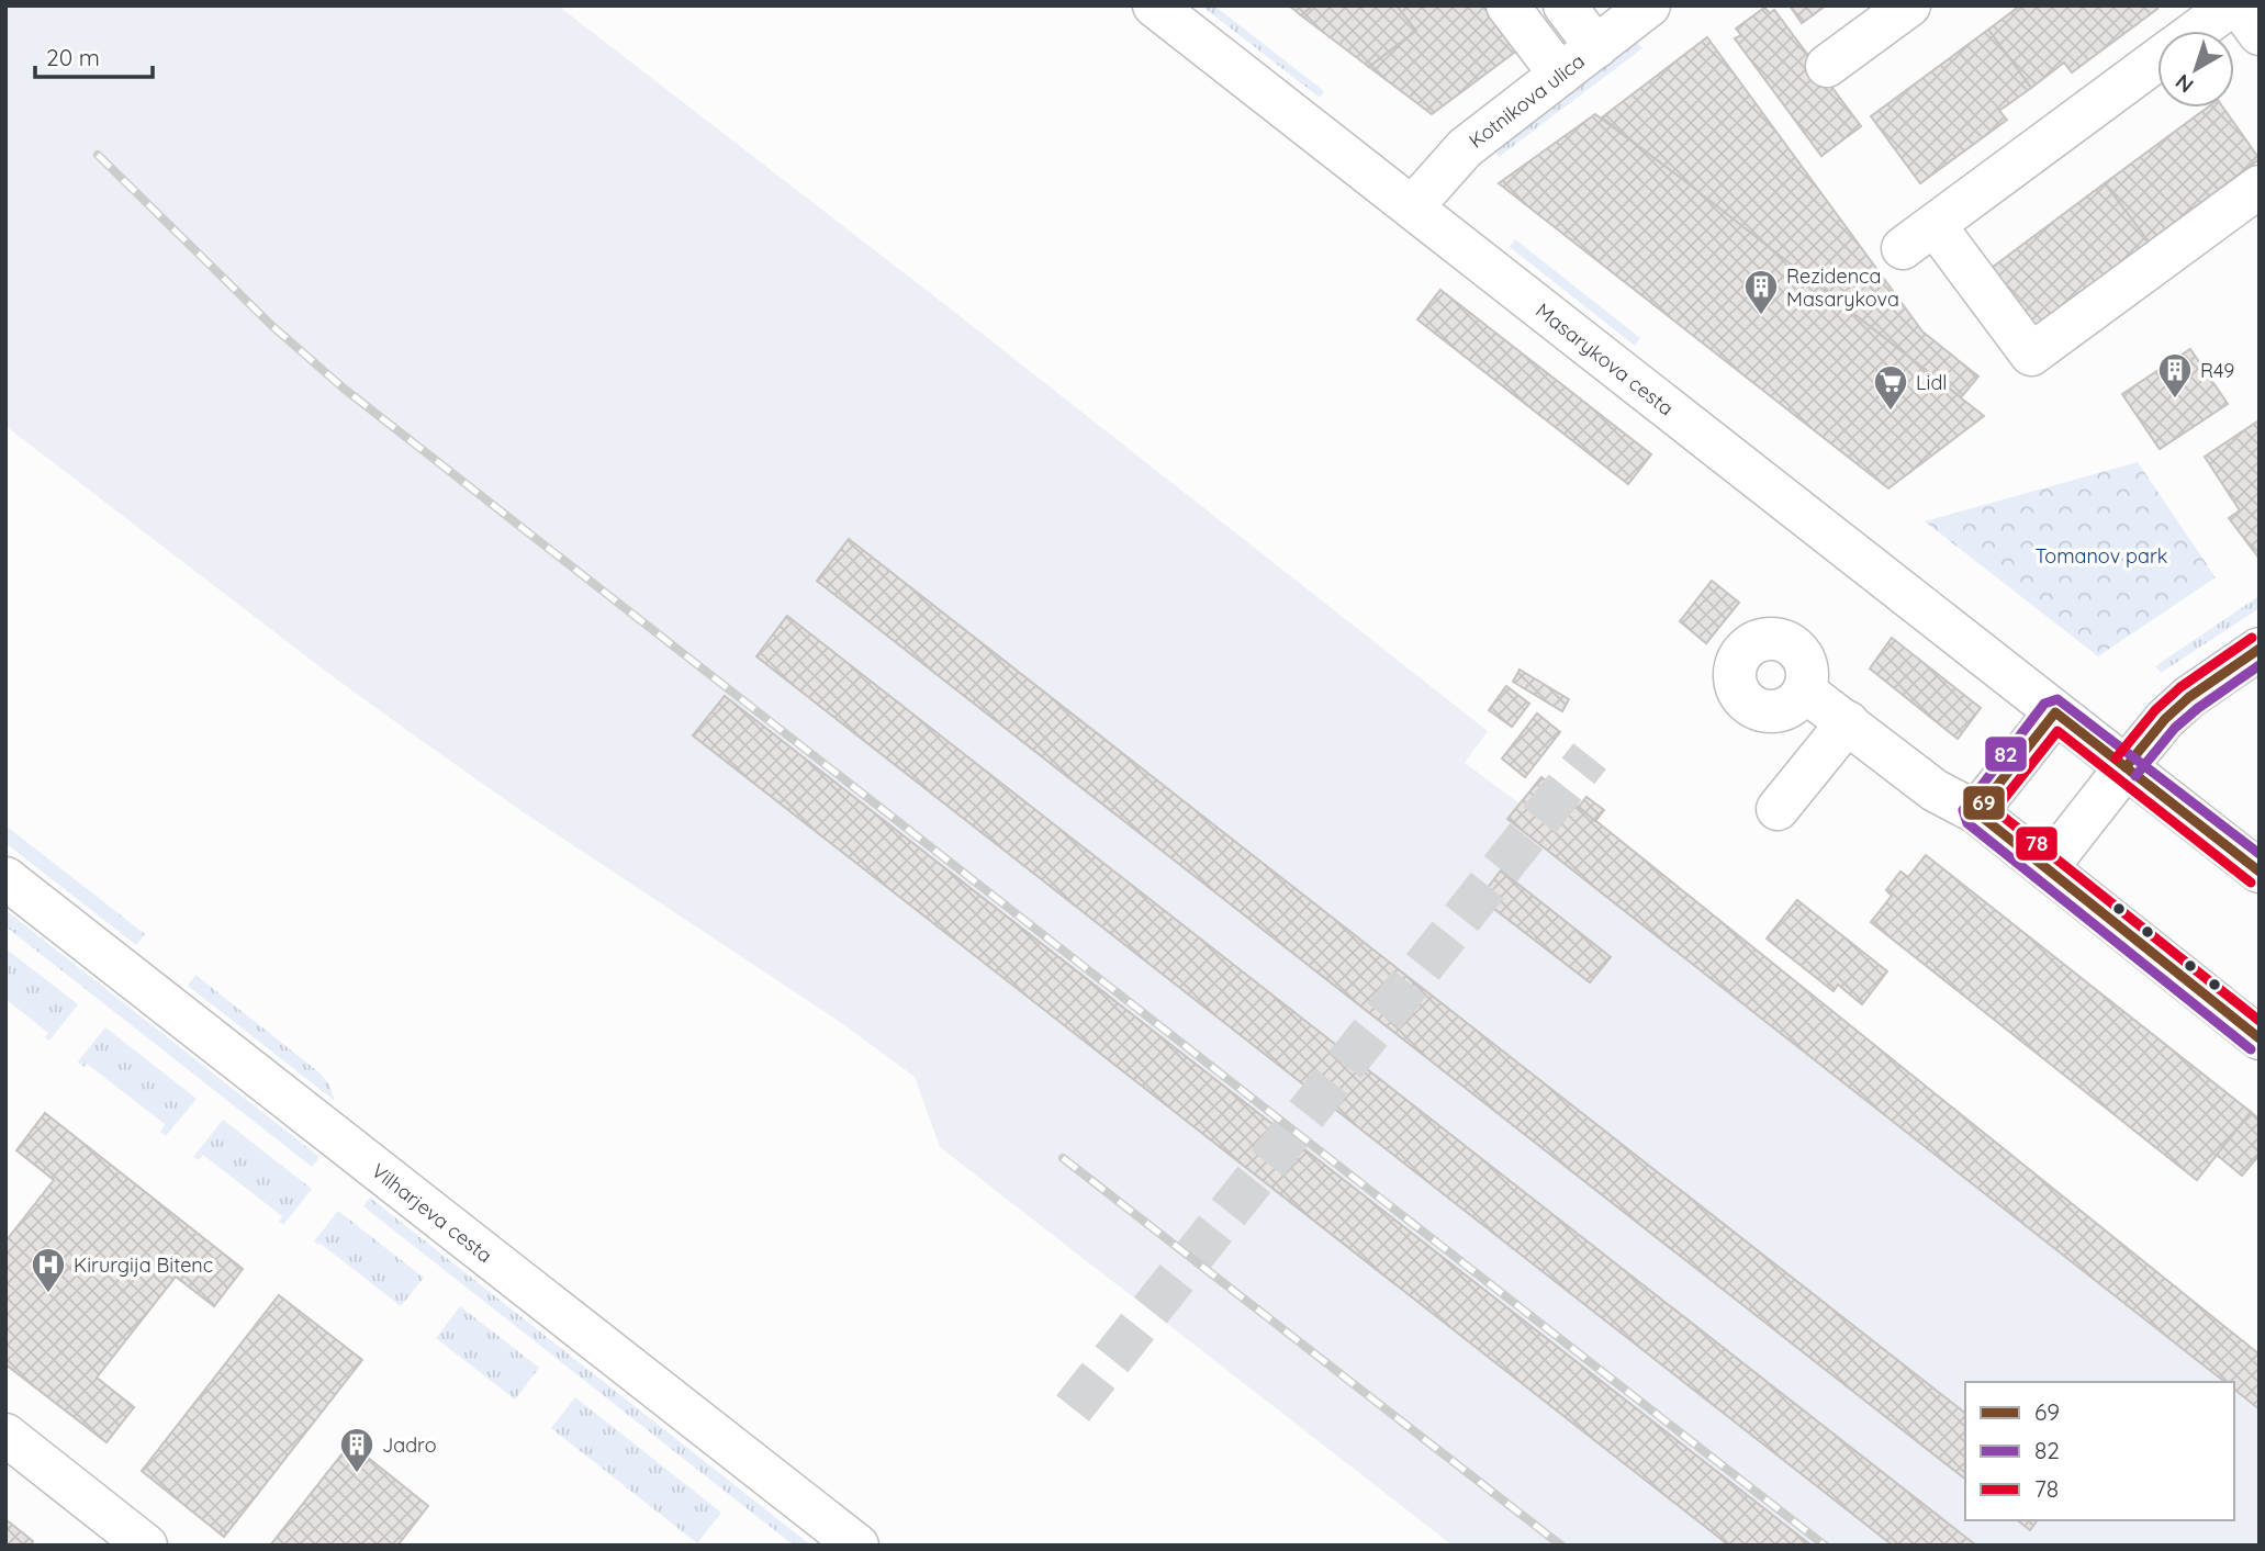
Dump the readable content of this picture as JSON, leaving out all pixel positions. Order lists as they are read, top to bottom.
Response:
{
  "streets": {
    "main road": ["Kotnikova ulica", "Masarykova cesta", "Vilharjeva cesta"]
  },
  "crossings": [
    ["Kotnikova ulica", "Masarykova cesta"]
  ],
  "parks": ["Tomanov park"],
  "places": {
    "building": ["Rezidenca Masarykova", "R49", "Jadro"],
    "supermarket": ["Lidl"],
    "hospital": ["Kirurgija Bitenc"]
  },
  "lines": ["transit line 78", "transit line 69", "transit line 82"],
  "legend": ["69", "82", "78"],
  "scale_bar": "20 m",
  "north": "bottom left"
}
